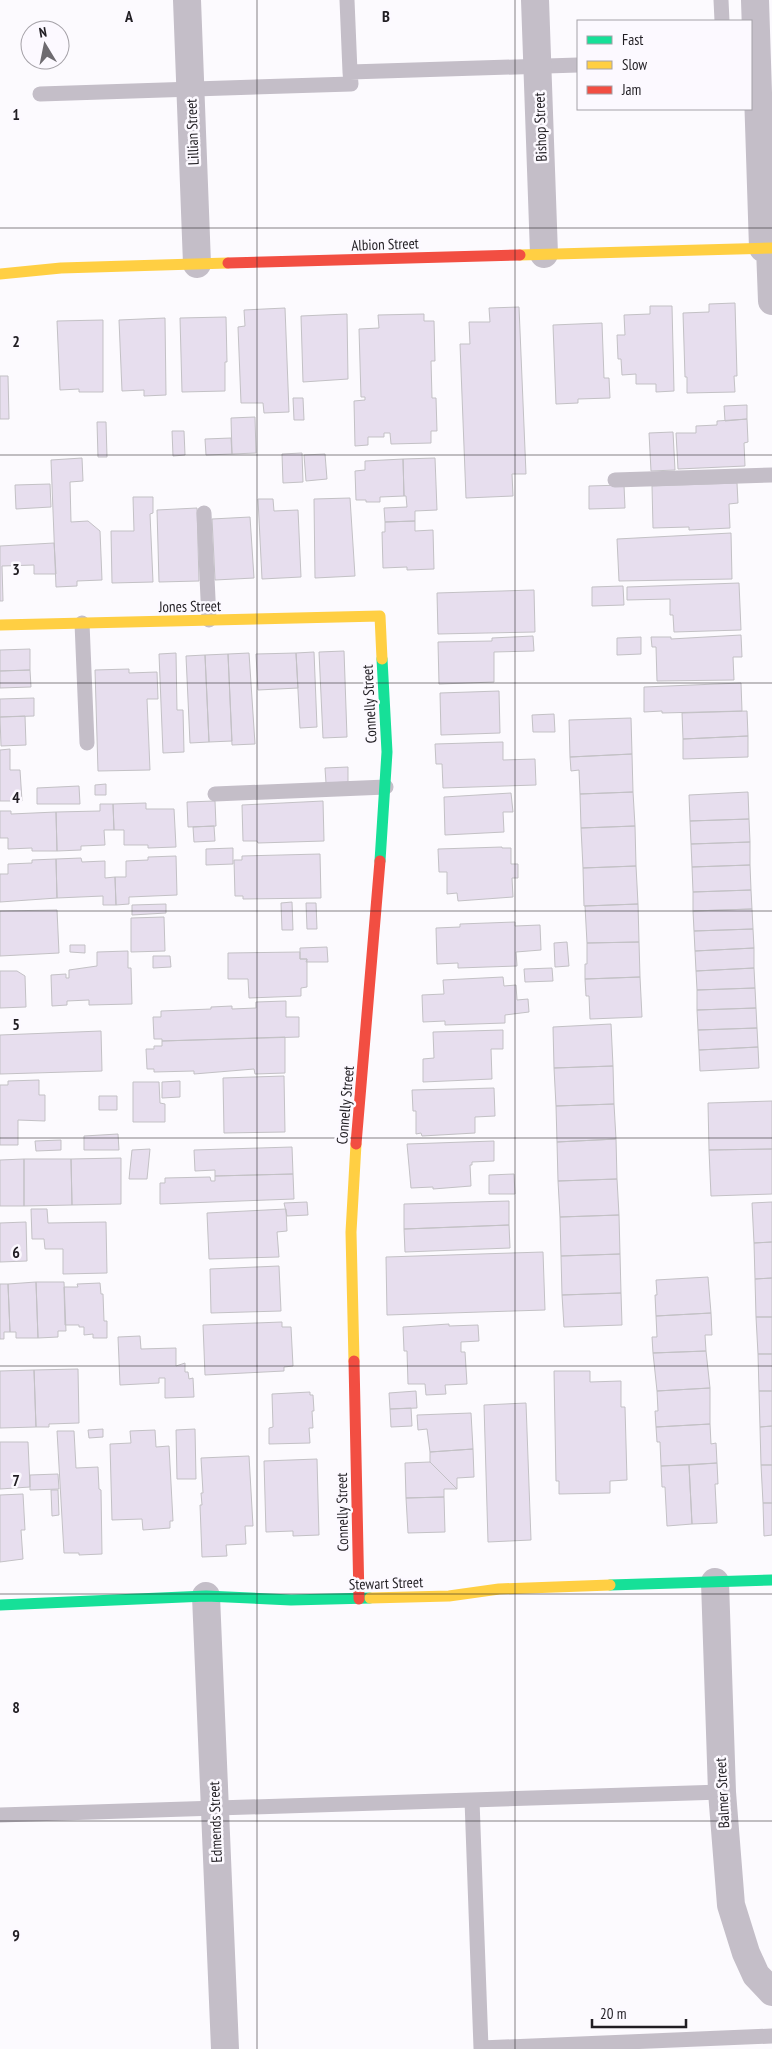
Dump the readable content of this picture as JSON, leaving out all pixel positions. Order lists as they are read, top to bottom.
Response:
{
  "streets": {
    "street": [
      "Bishop Street",
      "Lillian Street",
      "Albion Street",
      "Jones Street",
      "Connelly Street",
      "Stewart Street",
      "Balmer Street",
      "Edmends Street"
    ]
  },
  "crossings": [
    ["Bishop Street", "Albion Street"],
    ["Lillian Street", "Albion Street"],
    ["Jones Street", "Connelly Street"],
    ["Connelly Street", "Stewart Street"],
    ["Stewart Street", "Balmer Street"],
    ["Stewart Street", "Edmends Street"]
  ],
  "legend": ["Fast", "Slow", "Jam"],
  "scale_bar": "20 m",
  "north": "top",
  "grid": {
    "columns": ["A", "B"],
    "rows": [
      "1",
      "2",
      "3",
      "4",
      "5",
      "6",
      "7",
      "8",
      "9"
    ]
  }
}
